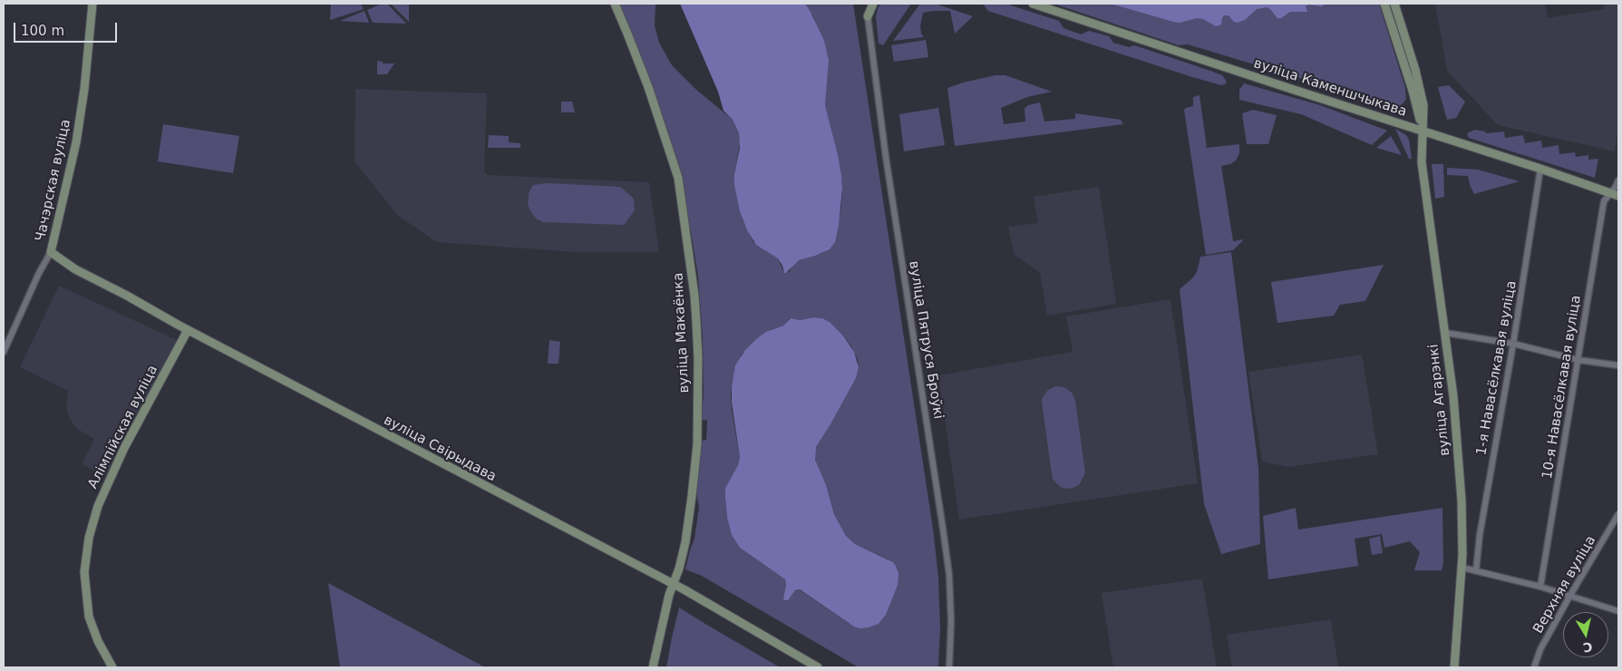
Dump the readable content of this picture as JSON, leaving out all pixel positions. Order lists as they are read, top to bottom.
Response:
{
  "streets": {
    "main road": [
      "вуліца Каменшчыкава",
      "Чачэрская вуліца",
      "вуліца Макаёнка",
      "вуліца Агарэнкі",
      "Алімпійская вуліца",
      "вуліца Свірыдава"
    ],
    "street": [
      "вуліца Пятруся Броўкі",
      "1-я Навасёлкавая вуліца",
      "10-я Навасёлкавая вуліца",
      "Верхняя вуліца"
    ]
  },
  "crossings": [
    ["вуліца Каменшчыкава", "1-я Навасёлкавая вуліца"],
    ["вуліца Каменшчыкава", "10-я Навасёлкавая вуліца"],
    ["вуліца Каменшчыкава", "вуліца Агарэнкі"],
    ["Чачэрская вуліца", "вуліца Свірыдава"],
    ["вуліца Макаёнка", "вуліца Свірыдава"],
    ["Алімпійская вуліца", "вуліца Свірыдава"]
  ],
  "scale_bar": "100 m",
  "north": "bottom"
}
